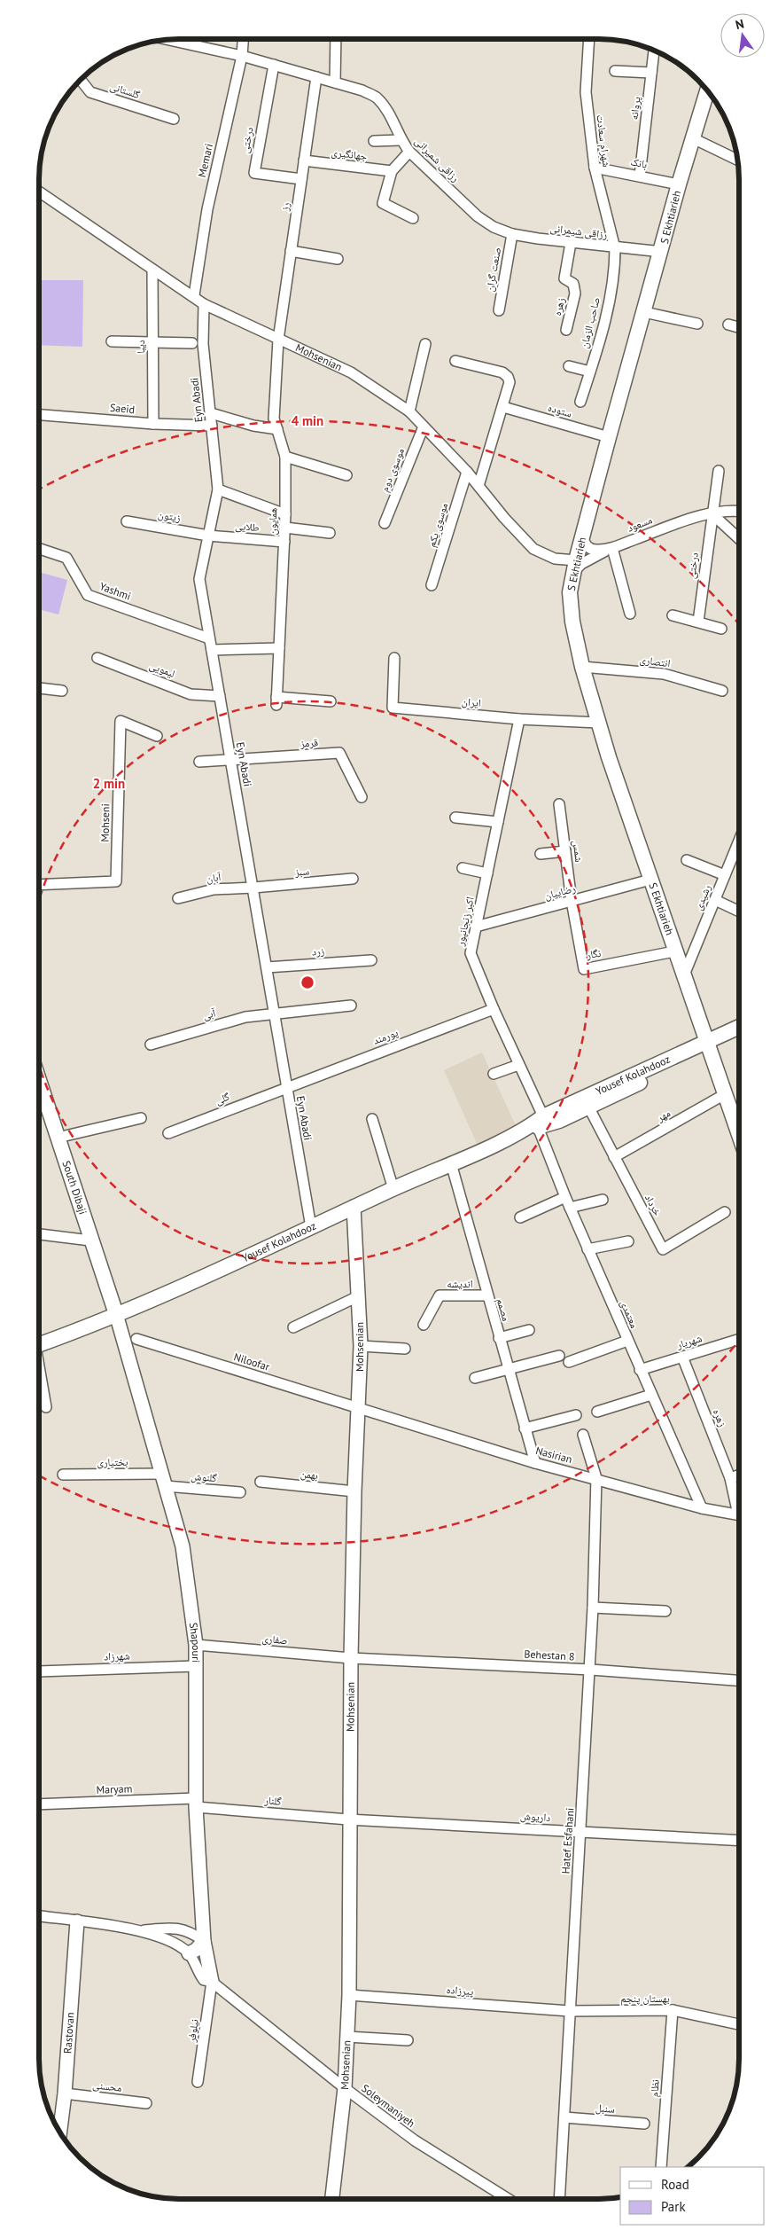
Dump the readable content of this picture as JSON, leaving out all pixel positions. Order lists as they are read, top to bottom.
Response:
{
  "streets": {
    "main road": ["S Ekhtiarieh", "Yousef Kolahdooz", "South Dibaji"],
    "street": [
      "گلستانی",
      "پروانه",
      "درختی",
      "شهرام سعادت",
      "جهانگیری",
      "رزاقی شمیرانی",
      "Memari",
      "بانک",
      "رز",
      "رزاقی شیمرانی",
      "صنعت گران",
      "زهره",
      "صاحب الزمان",
      "دیبا",
      "Mohsenian",
      "Eyn Abadi",
      "Saeid",
      "ستوده",
      "موسوی دوم",
      "زیتون",
      "همایون",
      "مسعود",
      "موسوی یکم",
      "طلایی",
      "Yashmi",
      "انتصاری",
      "لیمویی",
      "ایران",
      "قرمز",
      "Mohseni",
      "شمس",
      "سبز",
      "آبان",
      "رضاییان",
      "رشیدی",
      "اکبر زنجانپور",
      "زرد",
      "نگار",
      "آبی",
      "پورمند",
      "گلی",
      "مهر",
      "خرداد",
      "اندیشه",
      "مصمم",
      "معتمدی",
      "شهریار",
      "Niloofar",
      "Nasirian",
      "بختیاری",
      "بهمن",
      "گلنوش",
      "صفاری",
      "Shapouri",
      "Behestan 8",
      "شهرزاد",
      "Maryam",
      "گلنار",
      "داریوش",
      "Hatef Esfahani",
      "پیرزاده",
      "بهستان پنجم",
      "نیلوفر",
      "Rastovan",
      "محسنی",
      "نظام",
      "Soleymaniyeh",
      "سنبل"
    ]
  },
  "crossings": [
    ["پروانه", "بانک"],
    ["درختی", "رز"],
    ["درختی", "مسعود"],
    ["شهرام سعادت", "بانک"],
    ["شهرام سعادت", "رزاقی شیمرانی"],
    ["شهرام سعادت", "صاحب الزمان"],
    ["جهانگیری", "رز"],
    ["رزاقی شمیرانی", "رزاقی شیمرانی"],
    ["Memari", "Mohsenian"],
    ["بانک", "S Ekhtiarieh"],
    ["رز", "Mohsenian"],
    ["رز", "همایون"],
    ["S Ekhtiarieh", "رزاقی شیمرانی"],
    ["S Ekhtiarieh", "Mohsenian"],
    ["S Ekhtiarieh", "ستوده"],
    ["S Ekhtiarieh", "مسعود"],
    ["S Ekhtiarieh", "انتصاری"],
    ["S Ekhtiarieh", "ایران"],
    ["S Ekhtiarieh", "رضاییان"],
    ["S Ekhtiarieh", "رشیدی"],
    ["S Ekhtiarieh", "نگار"],
    ["S Ekhtiarieh", "Yousef Kolahdooz"],
    ["S Ekhtiarieh", "مهر"],
    ["رزاقی شیمرانی", "صنعت گران"],
    ["رزاقی شیمرانی", "زهره"],
    ["رزاقی شیمرانی", "صاحب الزمان"],
    ["زهره", "شهریار"],
    ["دیبا", "Mohsenian"],
    ["دیبا", "Saeid"],
    ["Mohsenian", "Eyn Abadi"],
    ["Mohsenian", "موسوی دوم"],
    ["Mohsenian", "همایون"],
    ["Mohsenian", "موسوی یکم"],
    ["Mohsenian", "Yousef Kolahdooz"],
    ["Mohsenian", "Niloofar"],
    ["Mohsenian", "Nasirian"],
    ["Mohsenian", "بهمن"],
    ["Mohsenian", "صفاری"],
    ["Mohsenian", "Behestan 8"],
    ["Mohsenian", "گلنار"],
    ["Mohsenian", "داریوش"],
    ["Mohsenian", "پیرزاده"],
    ["Mohsenian", "Soleymaniyeh"],
    ["Eyn Abadi", "Saeid"],
    ["Eyn Abadi", "زیتون"],
    ["Eyn Abadi", "طلایی"],
    ["Eyn Abadi", "Yashmi"],
    ["Eyn Abadi", "لیمویی"],
    ["Eyn Abadi", "قرمز"],
    ["Eyn Abadi", "سبز"],
    ["Eyn Abadi", "آبان"],
    ["Eyn Abadi", "زرد"],
    ["Eyn Abadi", "آبی"],
    ["Eyn Abadi", "پورمند"],
    ["Eyn Abadi", "Yousef Kolahdooz"],
    ["Eyn Abadi", "گلی"],
    ["زیتون", "طلایی"],
    ["همایون", "طلایی"],
    ["ایران", "اکبر زنجانپور"],
    ["شمس", "رضاییان"],
    ["شمس", "نگار"],
    ["سبز", "آبان"],
    ["رضاییان", "اکبر زنجانپور"],
    ["رضاییان", "نگار"],
    ["اکبر زنجانپور", "پورمند"],
    ["اکبر زنجانپور", "Yousef Kolahdooz"],
    ["اکبر زنجانپور", "معتمدی"],
    ["پورمند", "گلی"],
    ["Yousef Kolahdooz", "South Dibaji"],
    ["Yousef Kolahdooz", "خرداد"],
    ["Yousef Kolahdooz", "مصمم"],
    ["Yousef Kolahdooz", "معتمدی"],
    ["Yousef Kolahdooz", "Shapouri"],
    ["مهر", "خرداد"],
    ["South Dibaji", "Shapouri"],
    ["اندیشه", "مصمم"],
    ["مصمم", "Nasirian"],
    ["معتمدی", "شهریار"],
    ["معتمدی", "Nasirian"],
    ["Niloofar", "Nasirian"],
    ["Nasirian", "Hatef Esfahani"],
    ["بختیاری", "گلنوش"],
    ["بختیاری", "Shapouri"],
    ["گلنوش", "Shapouri"],
    ["صفاری", "Shapouri"],
    ["صفاری", "Behestan 8"],
    ["Shapouri", "شهرزاد"],
    ["Shapouri", "Maryam"],
    ["Shapouri", "گلنار"],
    ["Shapouri", "نیلوفر"],
    ["Shapouri", "Soleymaniyeh"],
    ["Behestan 8", "Hatef Esfahani"],
    ["Maryam", "گلنار"],
    ["گلنار", "داریوش"],
    ["داریوش", "Hatef Esfahani"],
    ["Hatef Esfahani", "پیرزاده"],
    ["Hatef Esfahani", "بهستان پنجم"],
    ["Hatef Esfahani", "سنبل"],
    ["پیرزاده", "بهستان پنجم"],
    ["بهستان پنجم", "نظام"],
    ["نیلوفر", "Soleymaniyeh"],
    ["Rastovan", "محسنی"]
  ],
  "legend": ["Road", "Park"],
  "north": "top",
  "rings": ["4 min", "2 min"]
}
